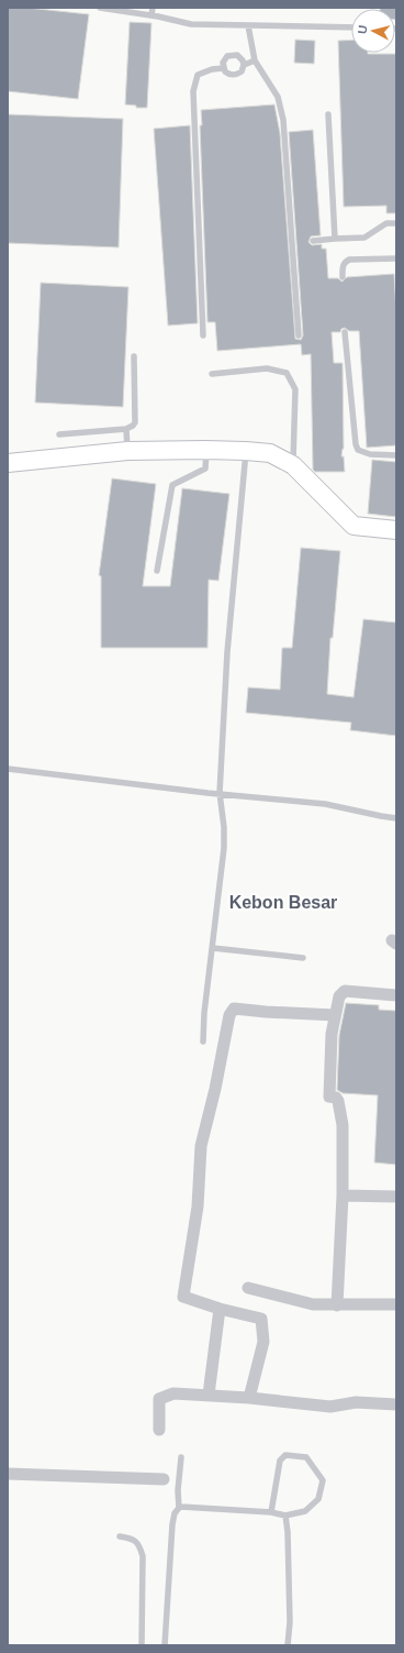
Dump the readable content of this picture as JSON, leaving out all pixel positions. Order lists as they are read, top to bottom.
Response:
{
  "districts": ["Kebon Besar"],
  "north": "left"
}
